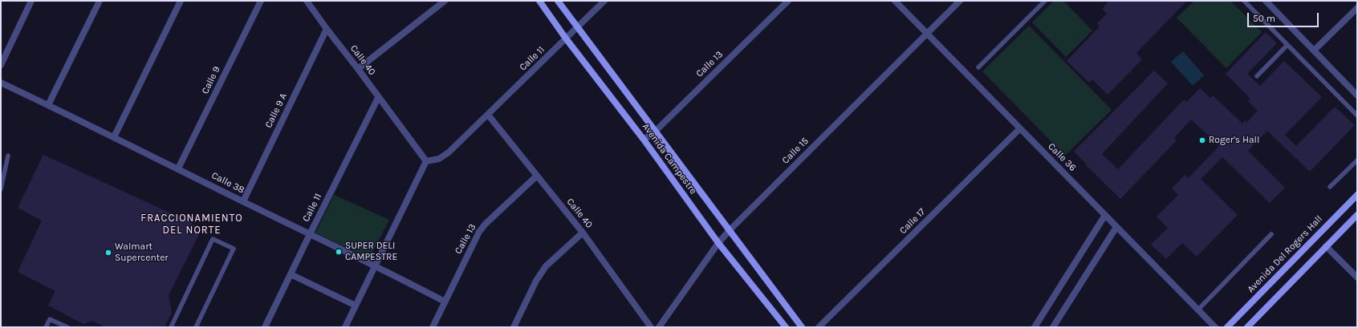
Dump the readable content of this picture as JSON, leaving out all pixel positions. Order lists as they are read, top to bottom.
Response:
{
  "streets": {
    "street": [
      "Calle 11",
      "Calle 40",
      "Calle 13",
      "Calle 9",
      "Calle 9 A",
      "Calle 15",
      "Calle 36",
      "Avenida Campestre",
      "Calle 38",
      "Calle 17",
      "Avenida Del Rogers Hall"
    ]
  },
  "crossings": [
    ["Calle 11", "Calle 40"],
    ["Calle 11", "Avenida Campestre"],
    ["Calle 11", "Calle 38"],
    ["Calle 40", "Calle 13"],
    ["Calle 40", "Calle 9 A"],
    ["Calle 13", "Avenida Campestre"],
    ["Calle 13", "Calle 38"],
    ["Calle 9", "Calle 38"],
    ["Calle 9 A", "Calle 38"],
    ["Calle 15", "Calle 36"],
    ["Calle 15", "Avenida Campestre"],
    ["Calle 36", "Calle 17"]
  ],
  "districts": ["FRACCIONAMIENTO DEL NORTE"],
  "places": ["Roger's Hall", "SUPER DELI CAMPESTRE", "Walmart Supercenter"],
  "scale_bar": "50 m"
}
